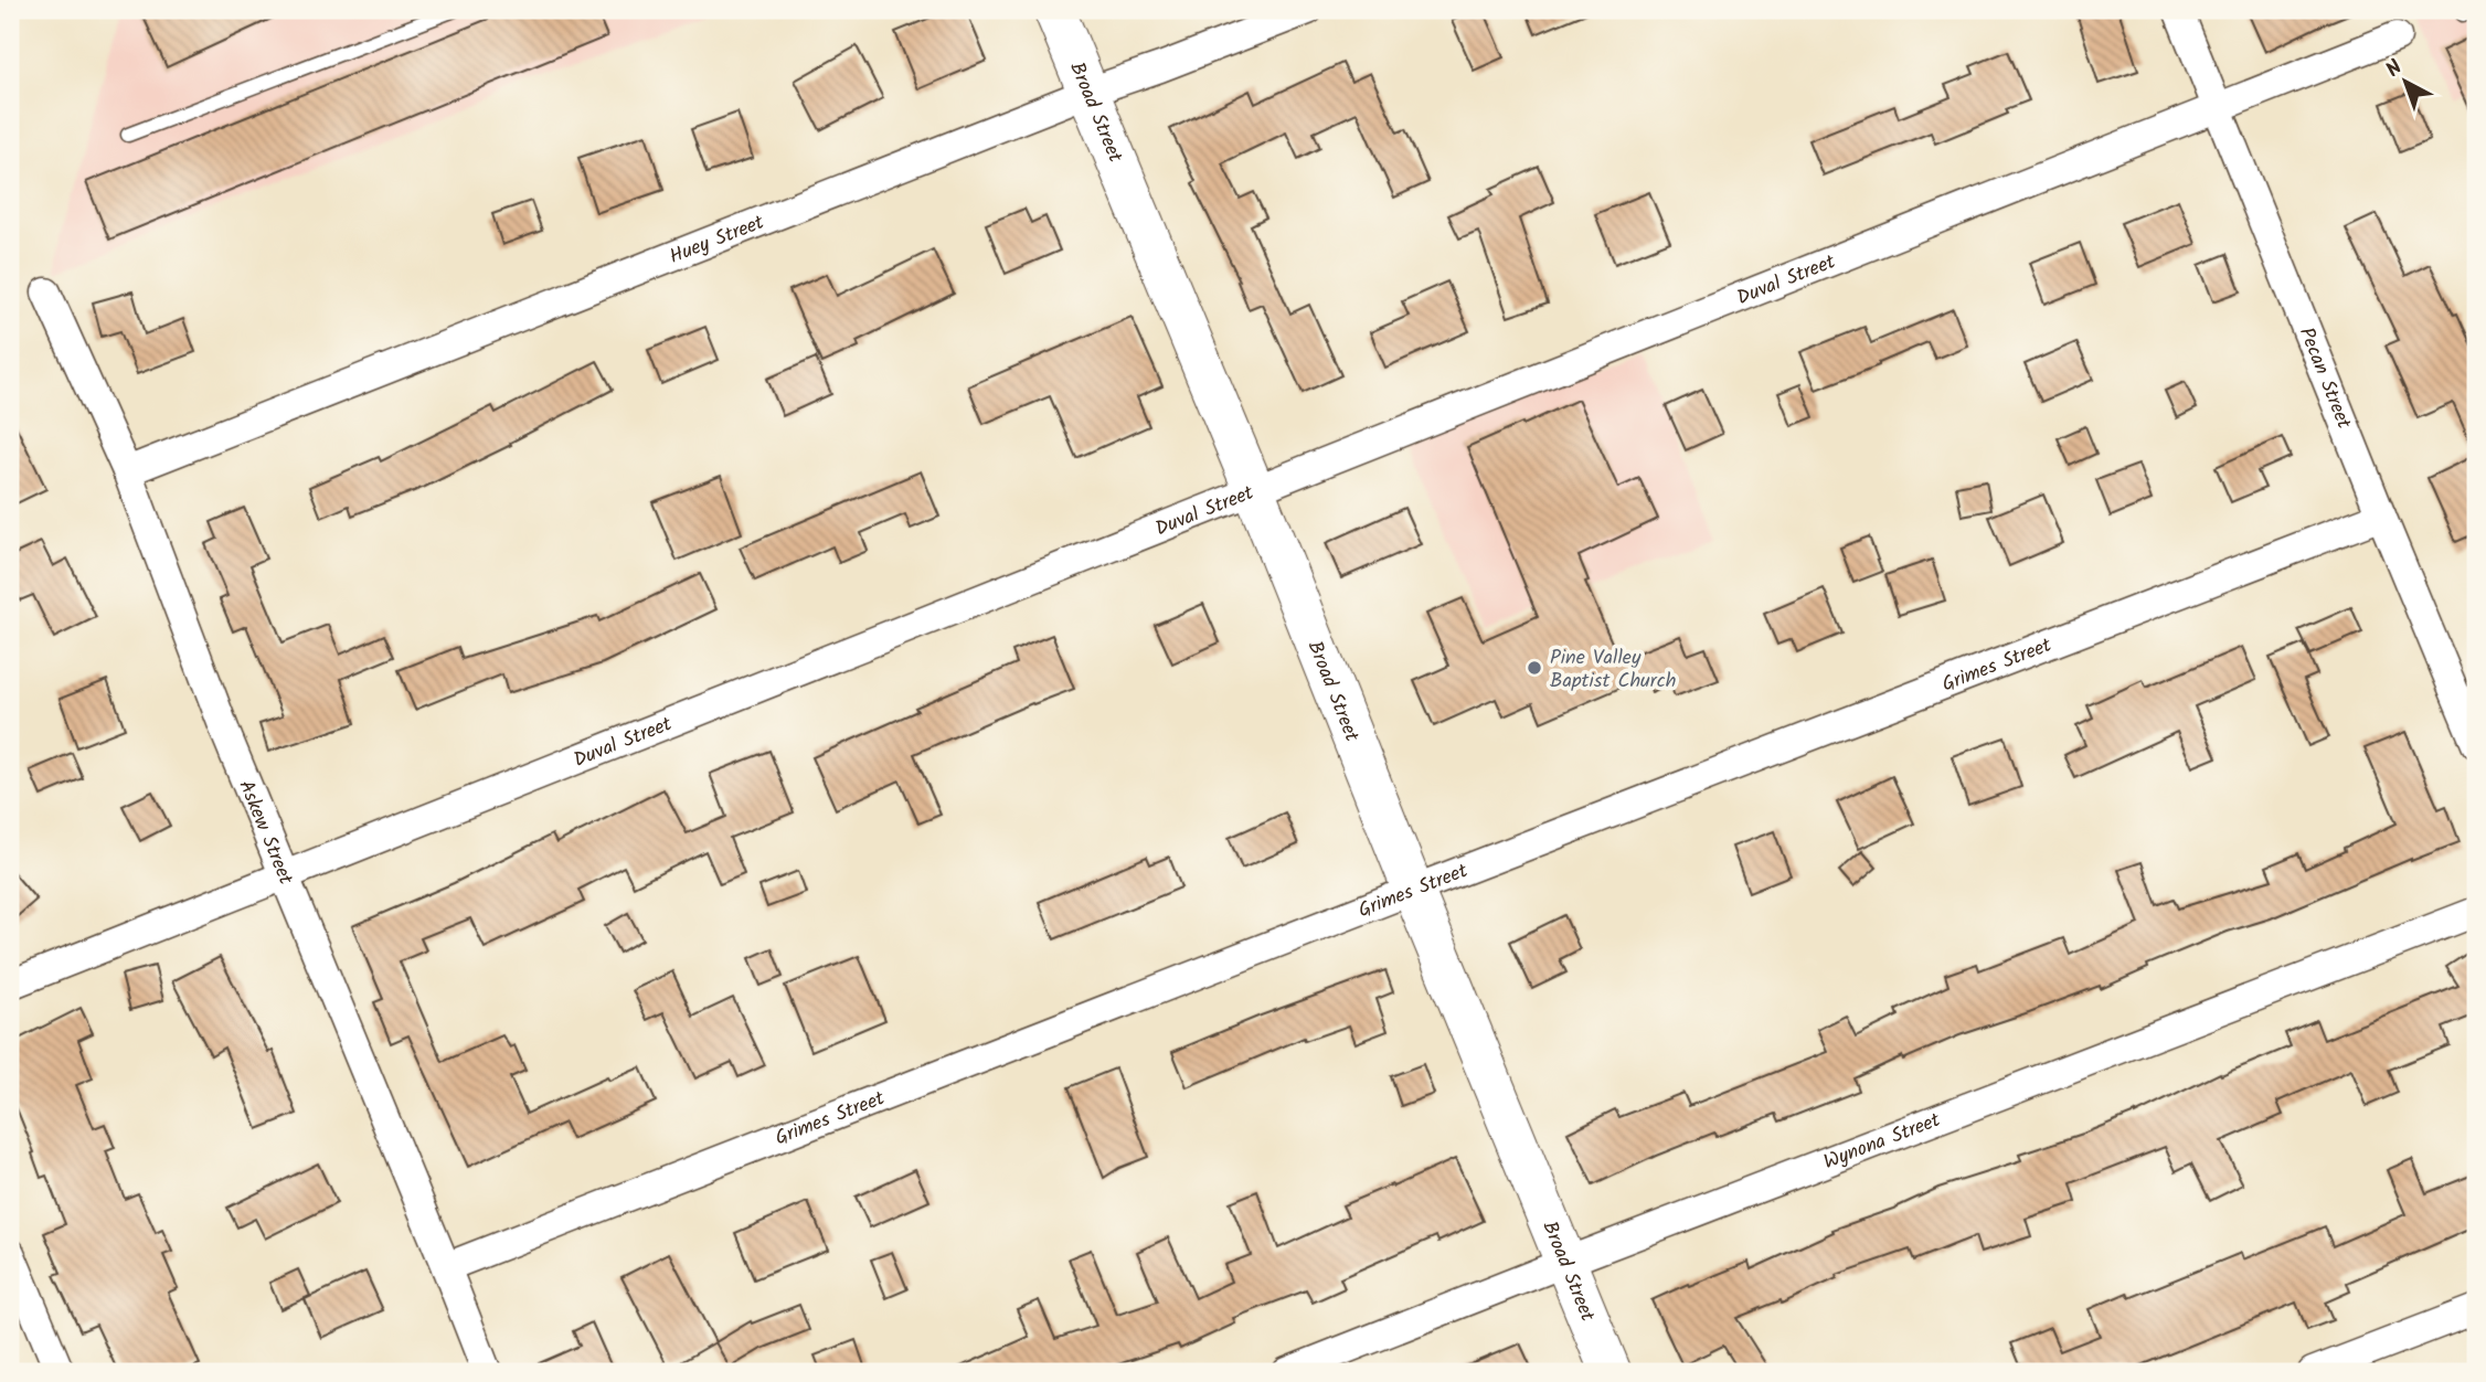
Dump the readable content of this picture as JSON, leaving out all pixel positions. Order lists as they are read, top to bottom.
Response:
{
  "streets": {
    "street": [
      "Broad Street",
      "Huey Street",
      "Duval Street",
      "Pecan Street",
      "Grimes Street",
      "Askew Street",
      "Wynona Street"
    ]
  },
  "crossings": [
    ["Broad Street", "Huey Street"],
    ["Broad Street", "Duval Street"],
    ["Broad Street", "Grimes Street"],
    ["Broad Street", "Wynona Street"],
    ["Huey Street", "Askew Street"],
    ["Duval Street", "Pecan Street"],
    ["Duval Street", "Askew Street"],
    ["Pecan Street", "Grimes Street"],
    ["Grimes Street", "Askew Street"]
  ],
  "places": ["Pine Valley Baptist Church"],
  "north": "top left"
}
